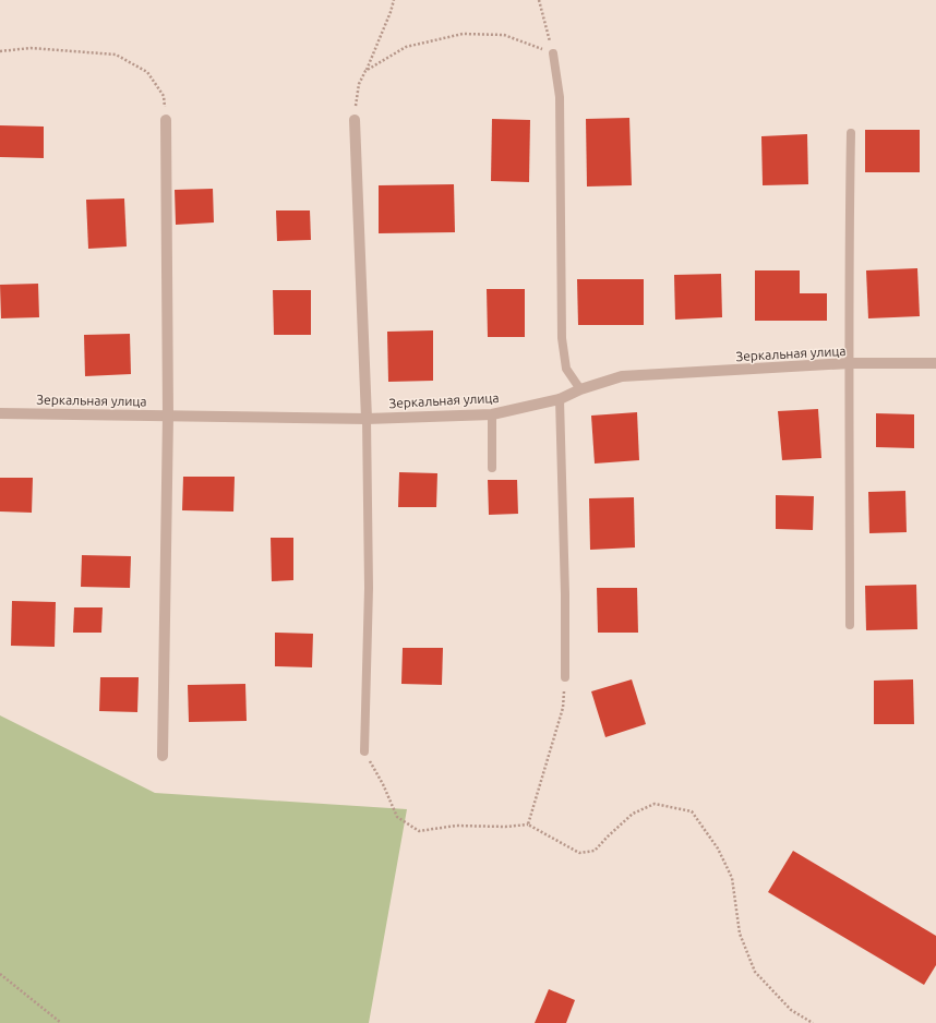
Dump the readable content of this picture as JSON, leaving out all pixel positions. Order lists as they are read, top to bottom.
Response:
{
  "streets": {
    "street": ["Зеркальная улица"]
  }
}
